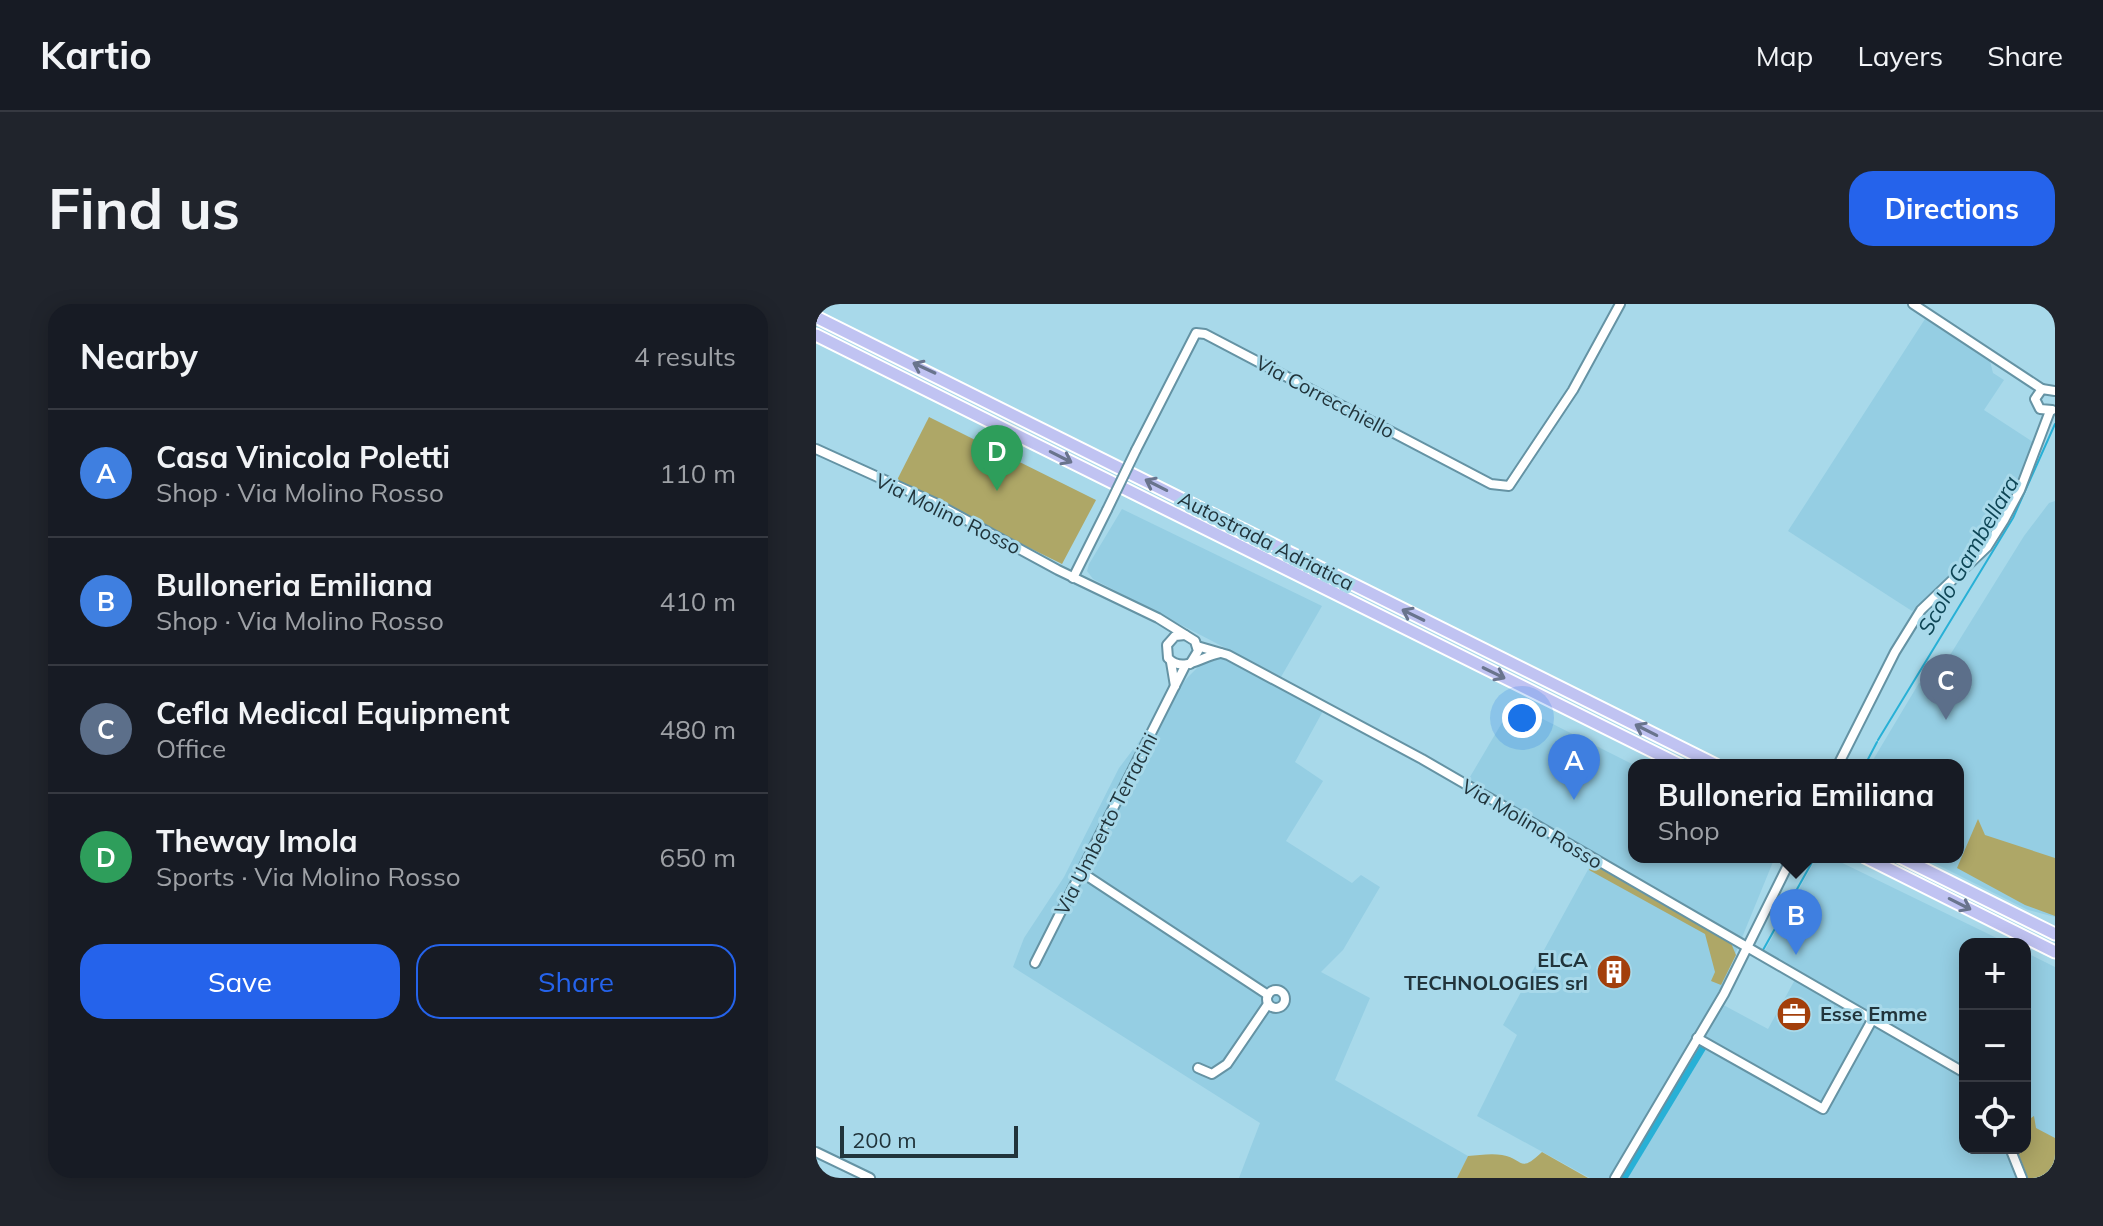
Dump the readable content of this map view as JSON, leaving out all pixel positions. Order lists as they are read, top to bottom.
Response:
{
  "streets": {
    "highway": ["Autostrada Adriatica"],
    "street": ["Via Correcchiello", "Via Molino Rosso", "Via Umberto Terracini"]
  },
  "crossings": [
    ["Via Correcchiello", "Via Molino Rosso"],
    ["Via Molino Rosso", "Via Umberto Terracini"]
  ],
  "water": ["Scolo Gambellara"],
  "places": {
    "building": ["ELCA TECHNOLOGIES srl"],
    "office": ["Esse Emme"]
  },
  "scale_bar": "200 m",
  "page": {
    "header": "Kartio",
    "nav": ["Map", "Layers", "Share"],
    "buttons": [
      "Directions",
      ["Save", "Share"]
    ],
    "title": "Find us",
    "heading": ["Nearby", "4 results"],
    "list": [
      {
        "mark": "A",
        "name": "Casa Vinicola Poletti",
        "note": "Shop · Via Molino Rosso",
        "value": "110 m"
      },
      {
        "mark": "B",
        "name": "Bulloneria Emiliana",
        "note": "Shop · Via Molino Rosso",
        "value": "410 m"
      },
      {
        "mark": "C",
        "name": "Cefla Medical Equipment",
        "note": "Office",
        "value": "480 m"
      },
      {
        "mark": "D",
        "name": "Theway Imola",
        "note": "Sports · Via Molino Rosso",
        "value": "650 m"
      }
    ],
    "pins": [
      "D",
      "C",
      "A",
      "B"
    ],
    "popup": ["Bulloneria Emiliana", "Shop"],
    "map_buttons": ["+", "−"],
    "scale": "200 m"
  }
}
